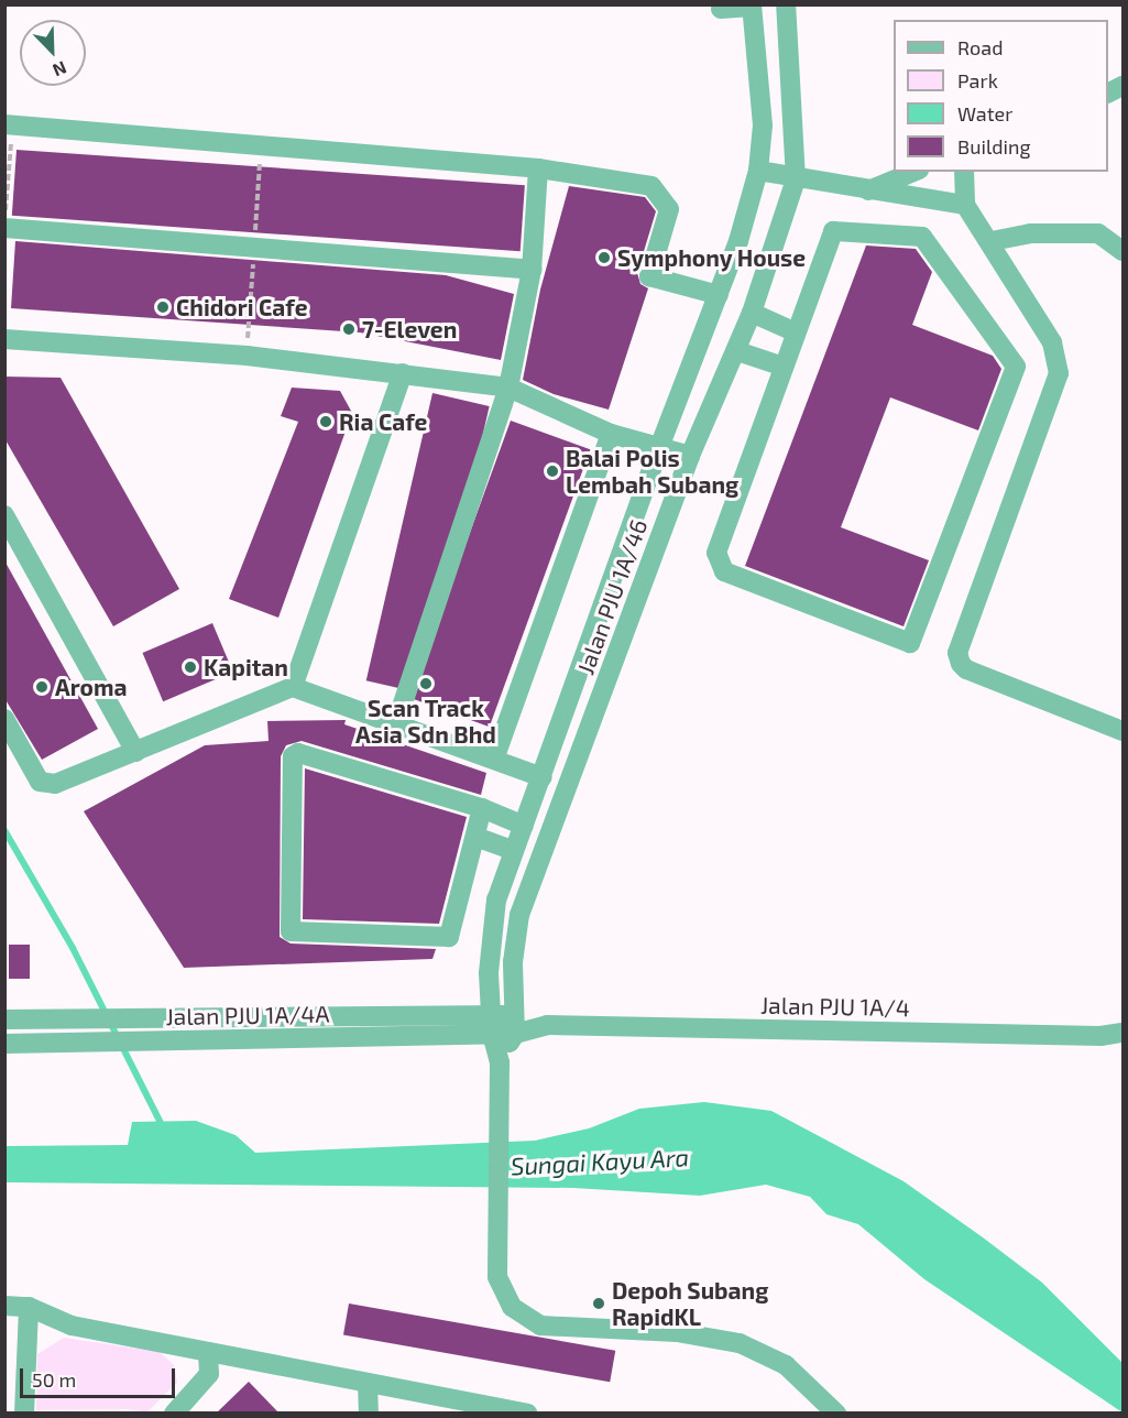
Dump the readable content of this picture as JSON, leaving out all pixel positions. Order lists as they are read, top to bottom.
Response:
{
  "streets": {
    "street": ["Jalan PJU 1A/46", "Jalan PJU 1A/4", "Jalan PJU 1A/4A"]
  },
  "crossings": [
    ["Jalan PJU 1A/46", "Jalan PJU 1A/4"],
    ["Jalan PJU 1A/46", "Jalan PJU 1A/4A"],
    ["Jalan PJU 1A/4", "Jalan PJU 1A/4A"]
  ],
  "water": ["Sungai Kayu Ara"],
  "places": [
    "Symphony House",
    "Chidori Cafe",
    "7-Eleven",
    "Ria Cafe",
    "Balai Polis Lembah Subang",
    "Kapitan",
    "Scan Track Asia Sdn Bhd",
    "Aroma",
    "Depoh Subang RapidKL"
  ],
  "legend": [
    "Road",
    "Park",
    "Water",
    "Building"
  ],
  "scale_bar": "50 m",
  "north": "bottom right"
}
